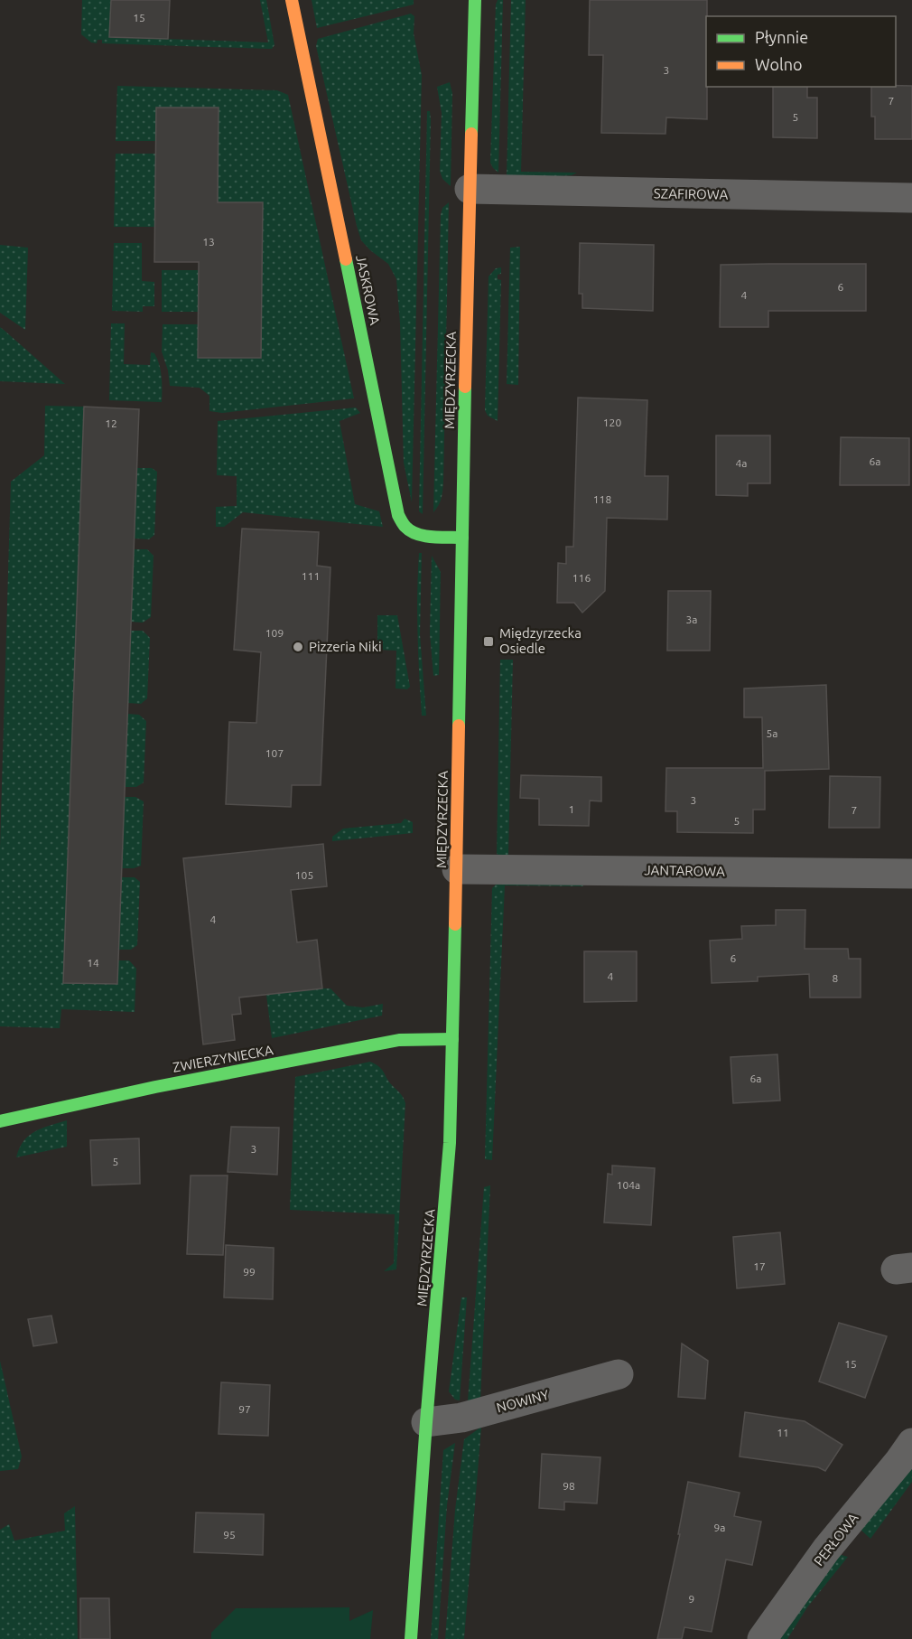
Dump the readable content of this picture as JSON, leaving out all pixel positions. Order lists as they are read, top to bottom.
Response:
{
  "streets": {
    "main road": ["JASKROWA", "MIĘDZYRZECKA", "ZWIERZYNIECKA"],
    "street": [
      "SZAFIROWA",
      "JANTAROWA",
      "NOWINY",
      "PERŁOWA"
    ]
  },
  "crossings": [
    ["SZAFIROWA", "MIĘDZYRZECKA"],
    ["JASKROWA", "MIĘDZYRZECKA"],
    ["MIĘDZYRZECKA", "JANTAROWA"],
    ["MIĘDZYRZECKA", "ZWIERZYNIECKA"],
    ["MIĘDZYRZECKA", "NOWINY"]
  ],
  "places": {
    "transit": ["Międzyrzecka Osiedle"],
    "other": ["Pizzeria Niki"]
  },
  "house_numbers": [
    "15",
    "3",
    "7",
    "5",
    "13",
    "6",
    "4",
    "120",
    "12",
    "6a",
    "4a",
    "118",
    "111",
    "116",
    "3a",
    "109",
    "5a",
    "107",
    "3",
    "1",
    "7",
    "5",
    "105",
    "4",
    "6",
    "14",
    "4",
    "8",
    "6a",
    "3",
    "5",
    "104a",
    "17",
    "99",
    "15",
    "97",
    "11",
    "98",
    "9a",
    "95",
    "9"
  ],
  "legend": ["Płynnie", "Wolno"]
}
